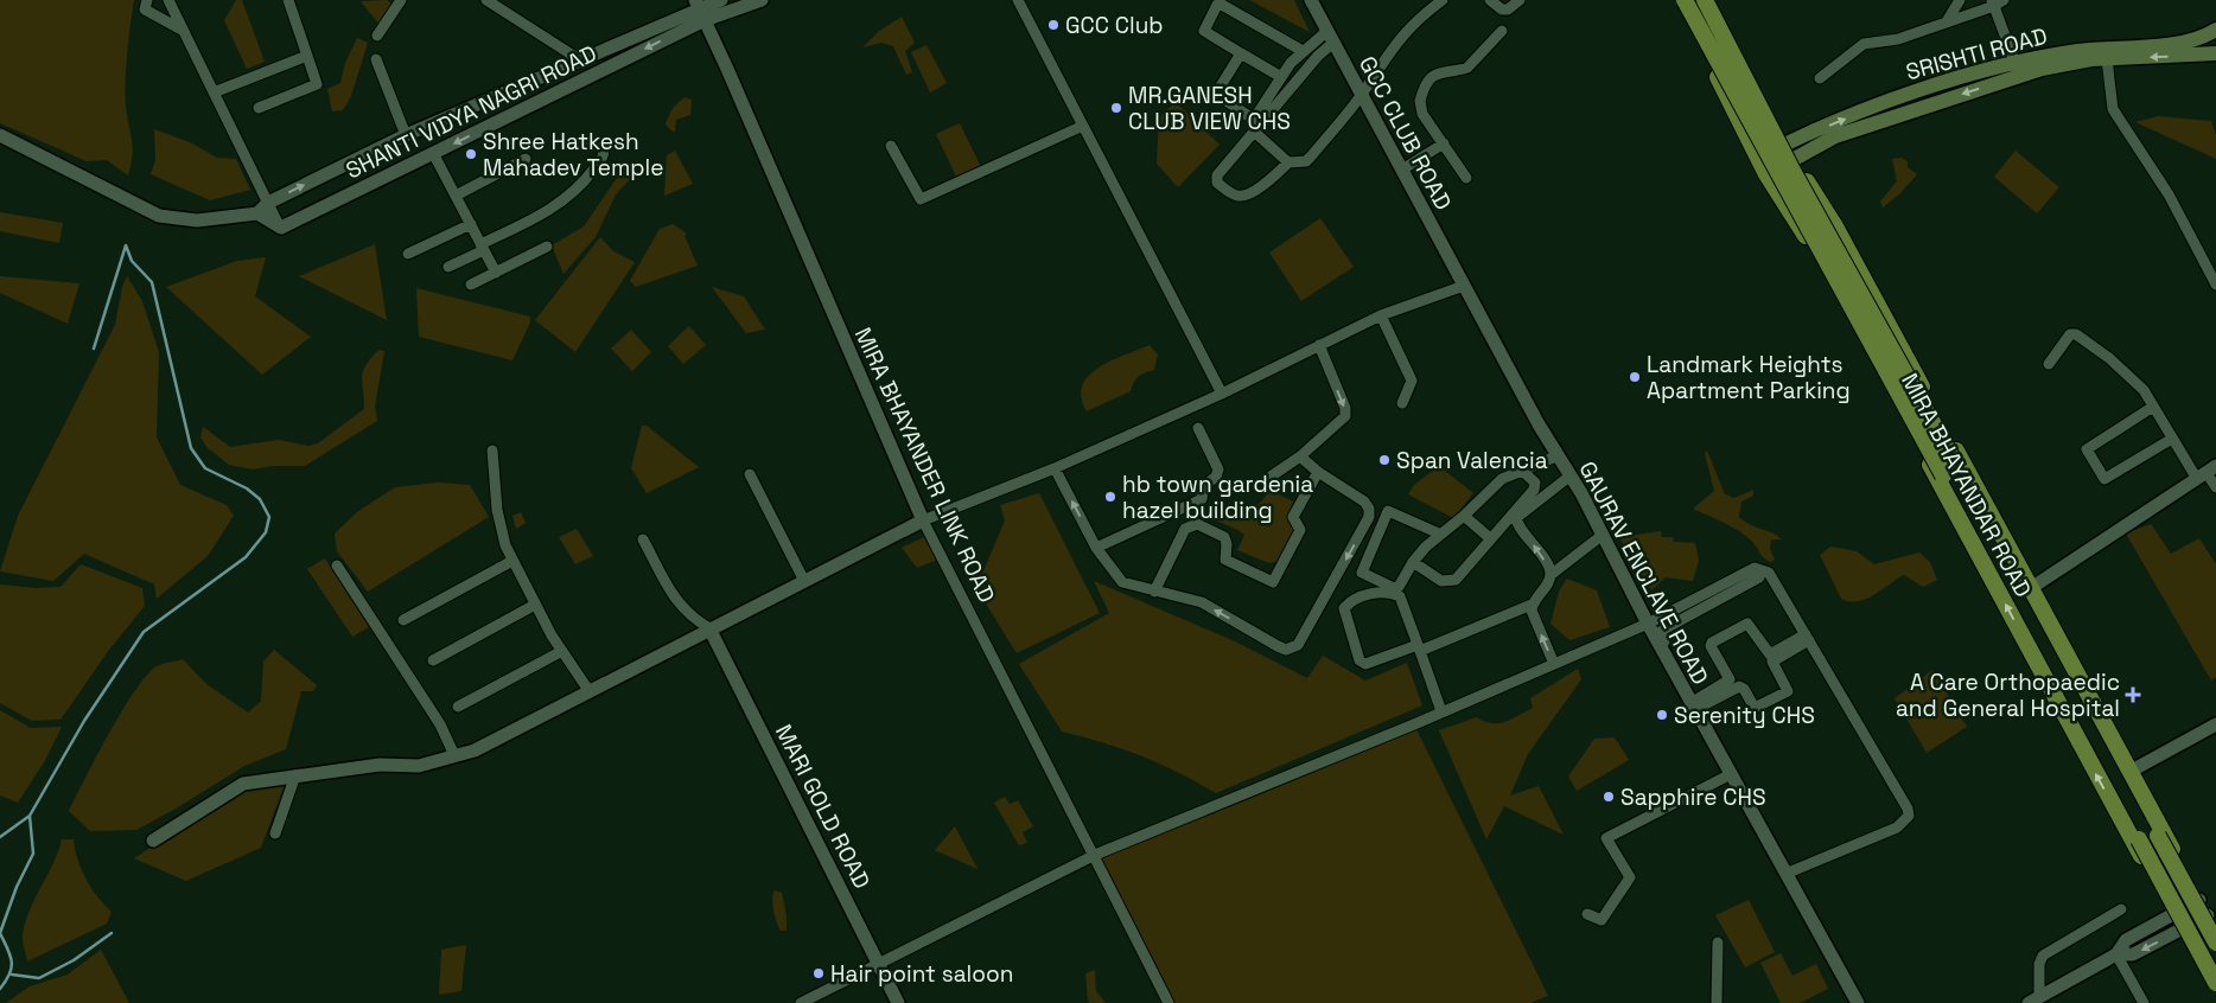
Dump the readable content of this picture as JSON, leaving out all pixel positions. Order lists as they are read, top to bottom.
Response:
{
  "streets": {
    "main road": ["SRISHTI ROAD", "MIRA BHAYANDAR ROAD"],
    "street": [
      "SHANTI VIDYA NAGRI ROAD",
      "GCC CLUB ROAD",
      "MIRA BHAYANDER LINK ROAD",
      "GAURAV ENCLAVE ROAD",
      "MARI GOLD ROAD"
    ]
  },
  "crossings": [
    ["SRISHTI ROAD", "MIRA BHAYANDAR ROAD"],
    ["SHANTI VIDYA NAGRI ROAD", "MIRA BHAYANDER LINK ROAD"],
    ["GCC CLUB ROAD", "GAURAV ENCLAVE ROAD"]
  ],
  "places": {
    "other": [
      "GCC Club",
      "MR.GANESH CLUB VIEW CHS",
      "Shree Hatkesh Mahadev Temple",
      "Landmark Heights Apartment Parking",
      "Span Valencia",
      "hb town gardenia hazel building",
      "Serenity CHS",
      "Sapphire CHS",
      "Hair point saloon"
    ],
    "health": ["A Care Orthopaedic and General Hospital"]
  }
}
